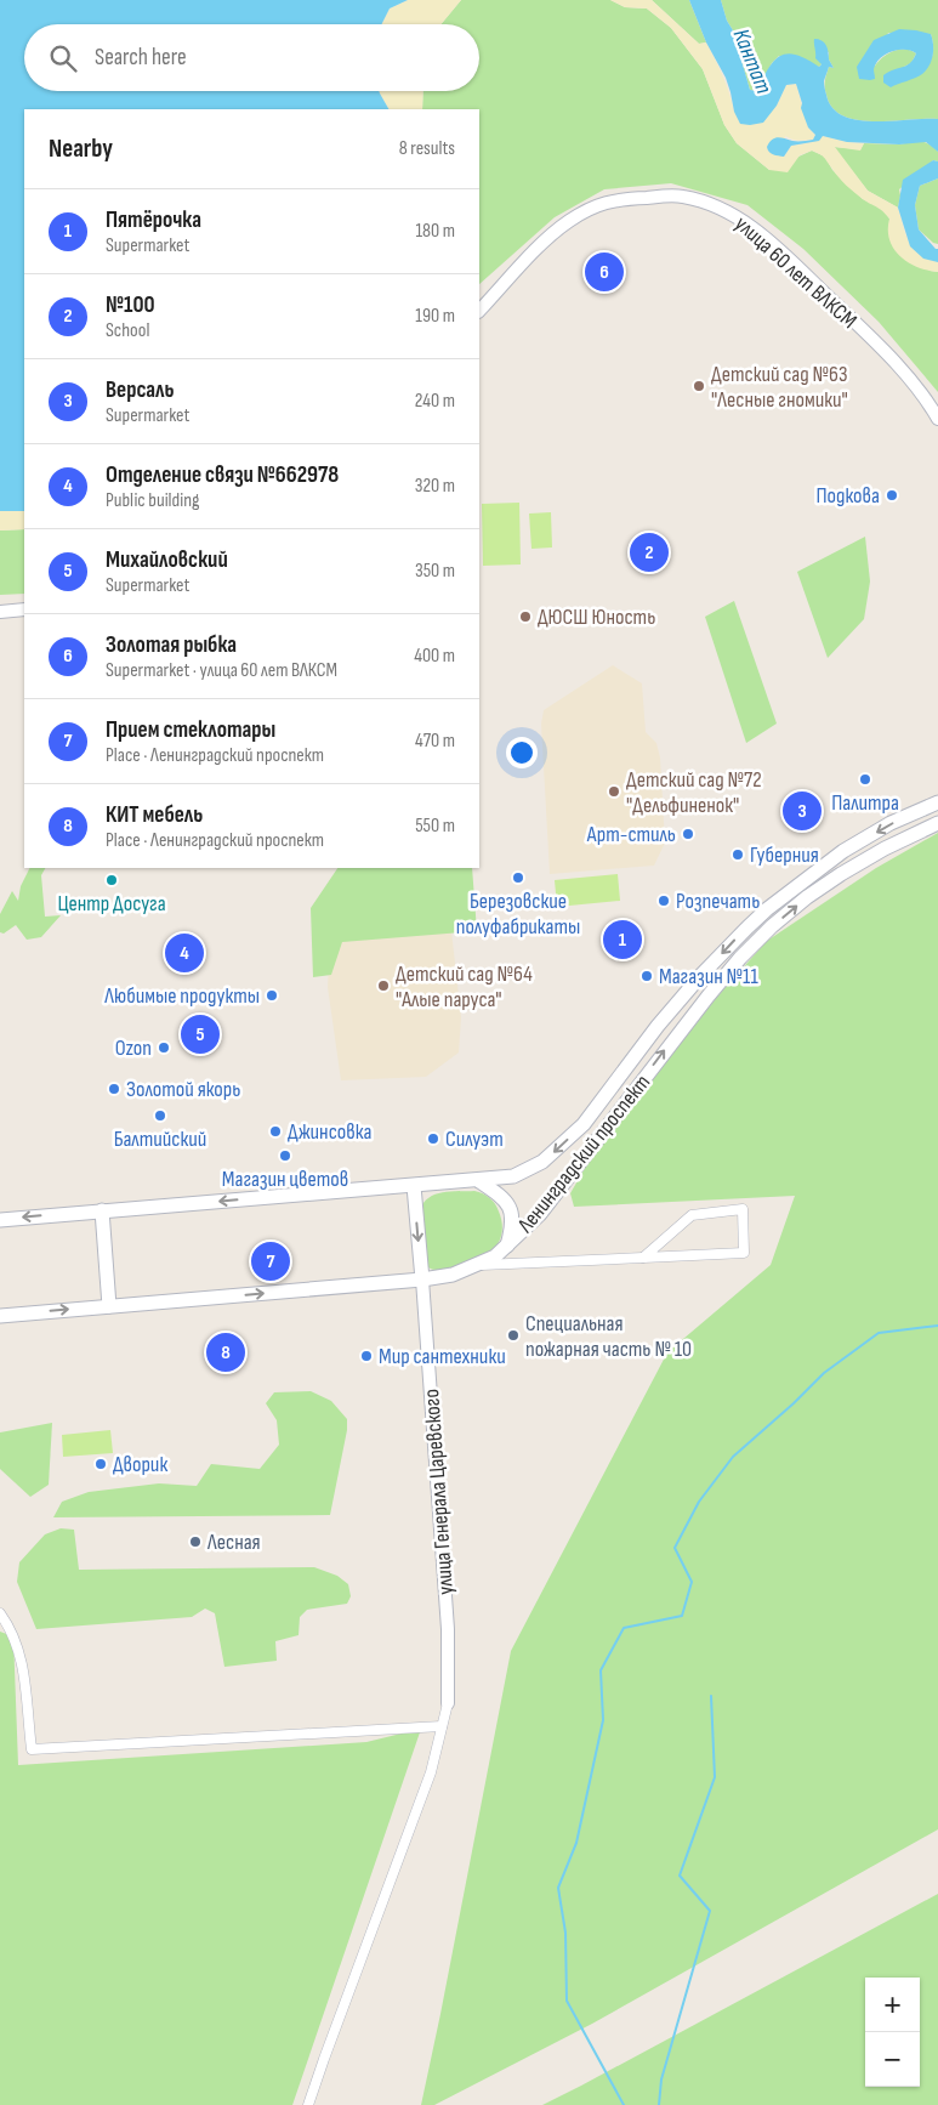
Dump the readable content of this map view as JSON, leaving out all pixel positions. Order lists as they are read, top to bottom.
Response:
{
  "streets": {
    "main road": ["Ленинградский проспект"],
    "street": ["улица 60 лет ВЛКСМ", "улица Генерала Царевского"]
  },
  "crossings": [
    ["Ленинградский проспект", "улица Генерала Царевского"]
  ],
  "water": ["Кантат"],
  "places": [
    "Детский сад №63 \"Лесные гномики\"",
    "Подкова",
    "ДЮСШ Юность",
    "Палитра",
    "Детский сад №72 \"Дельфиненок\"",
    "Арт-стиль",
    "Губерния",
    "Березовские полуфабрикаты",
    "Центр Досуга",
    "Розпечать",
    "Магазин №11",
    "Детский сад №64 \"Алые паруса\"",
    "Любимые продукты",
    "Ozon",
    "Золотой якорь",
    "Балтийский",
    "Джинсовка",
    "Силуэт",
    "Магазин цветов",
    "Специальная пожарная часть № 10",
    "Мир сантехники",
    "Дворик",
    "Лесная"
  ],
  "page": {
    "search": "Search here",
    "heading": ["Nearby", "8 results"],
    "list": [
      {
        "mark": "1",
        "name": "Пятёрочка",
        "note": "Supermarket",
        "value": "180 m"
      },
      {
        "mark": "2",
        "name": "№100",
        "note": "School",
        "value": "190 m"
      },
      {
        "mark": "3",
        "name": "Версаль",
        "note": "Supermarket",
        "value": "240 m"
      },
      {
        "mark": "4",
        "name": "Отделение связи №662978",
        "note": "Public building",
        "value": "320 m"
      },
      {
        "mark": "5",
        "name": "Михайловский",
        "note": "Supermarket",
        "value": "350 m"
      },
      {
        "mark": "6",
        "name": "Золотая рыбка",
        "note": "Supermarket · улица 60 лет ВЛКСМ",
        "value": "400 m"
      },
      {
        "mark": "7",
        "name": "Прием стеклотары",
        "note": "Place · Ленинградский проспект",
        "value": "470 m"
      },
      {
        "mark": "8",
        "name": "КИТ мебель",
        "note": "Place · Ленинградский проспект",
        "value": "550 m"
      }
    ],
    "pins": [
      "6",
      "2",
      "3",
      "1",
      "4",
      "5",
      "7",
      "8"
    ],
    "map_buttons": ["+", "−"]
  }
}
